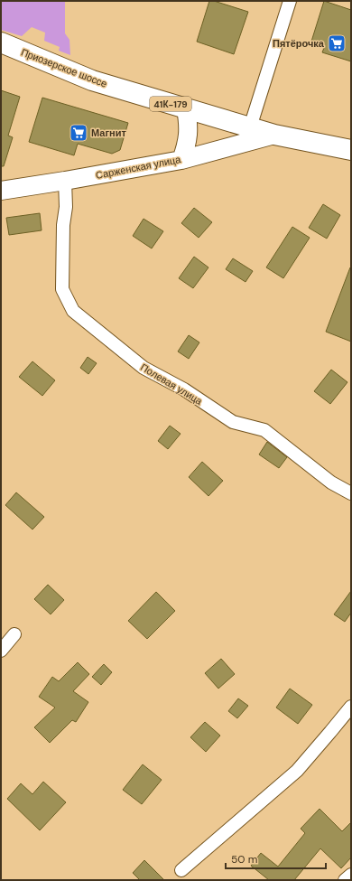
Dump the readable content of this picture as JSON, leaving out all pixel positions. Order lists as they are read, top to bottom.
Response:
{
  "streets": {
    "main road": ["Приозерское шоссе", "41К-179", "Сарженская улица"],
    "street": ["Полевая улица"]
  },
  "crossings": [
    ["Приозерское шоссе", "41К-179"],
    ["Приозерское шоссе", "Сарженская улица"],
    ["41К-179", "Сарженская улица"],
    ["Сарженская улица", "Полевая улица"]
  ],
  "places": {
    "supermarket": ["Пятёрочка", "Магнит"]
  },
  "scale_bar": "50 m"
}
